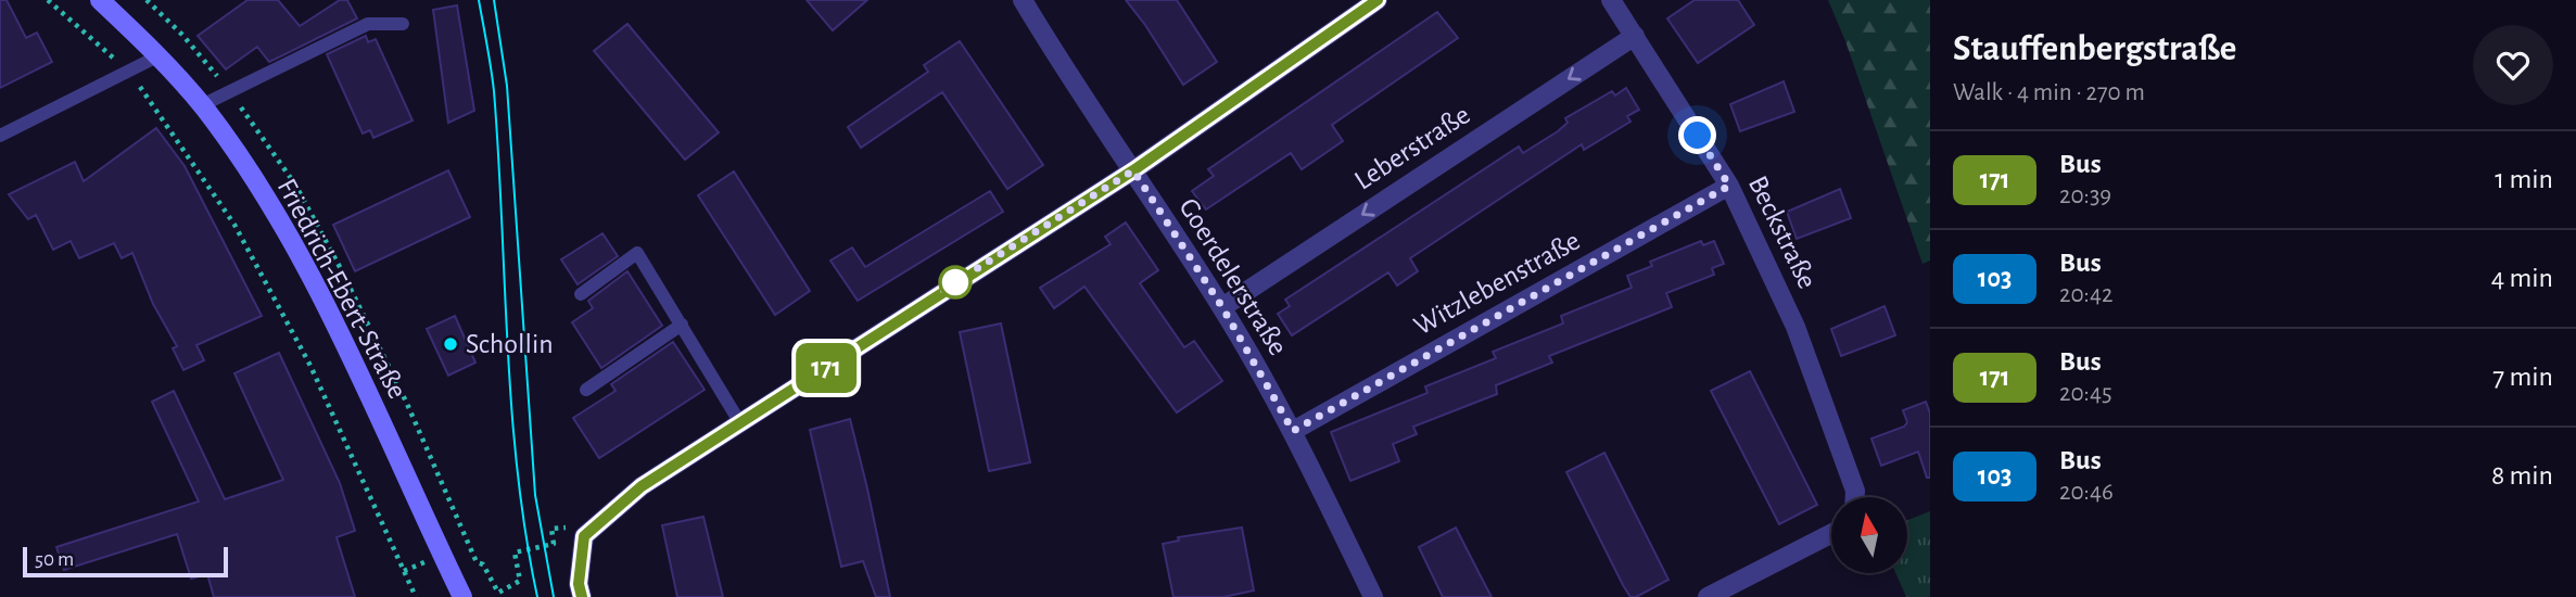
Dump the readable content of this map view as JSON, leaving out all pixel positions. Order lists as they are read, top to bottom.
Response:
{
  "streets": {
    "main road": ["Friedrich-Ebert-Straße"],
    "street": [
      "Leberstraße",
      "Beckstraße",
      "Goerdelerstraße",
      "Witzlebenstraße"
    ]
  },
  "crossings": [
    ["Leberstraße", "Beckstraße"],
    ["Leberstraße", "Goerdelerstraße"],
    ["Beckstraße", "Witzlebenstraße"],
    ["Goerdelerstraße", "Witzlebenstraße"]
  ],
  "places": ["Schollin"],
  "lines": ["bus line 171"],
  "scale_bar": "50 m",
  "north": "top",
  "page": {
    "on_map": "171",
    "heading": ["Stauffenbergstraße", "Walk · 4 min · 270 m"],
    "list": [
      {
        "mark": "171",
        "name": "Bus",
        "note": "20:39",
        "value": "1 min"
      },
      {
        "mark": "103",
        "name": "Bus",
        "note": "20:42",
        "value": "4 min"
      },
      {
        "mark": "171",
        "name": "Bus",
        "note": "20:45",
        "value": "7 min"
      },
      {
        "mark": "103",
        "name": "Bus",
        "note": "20:46",
        "value": "8 min"
      }
    ],
    "scale": "50 m"
  }
}
